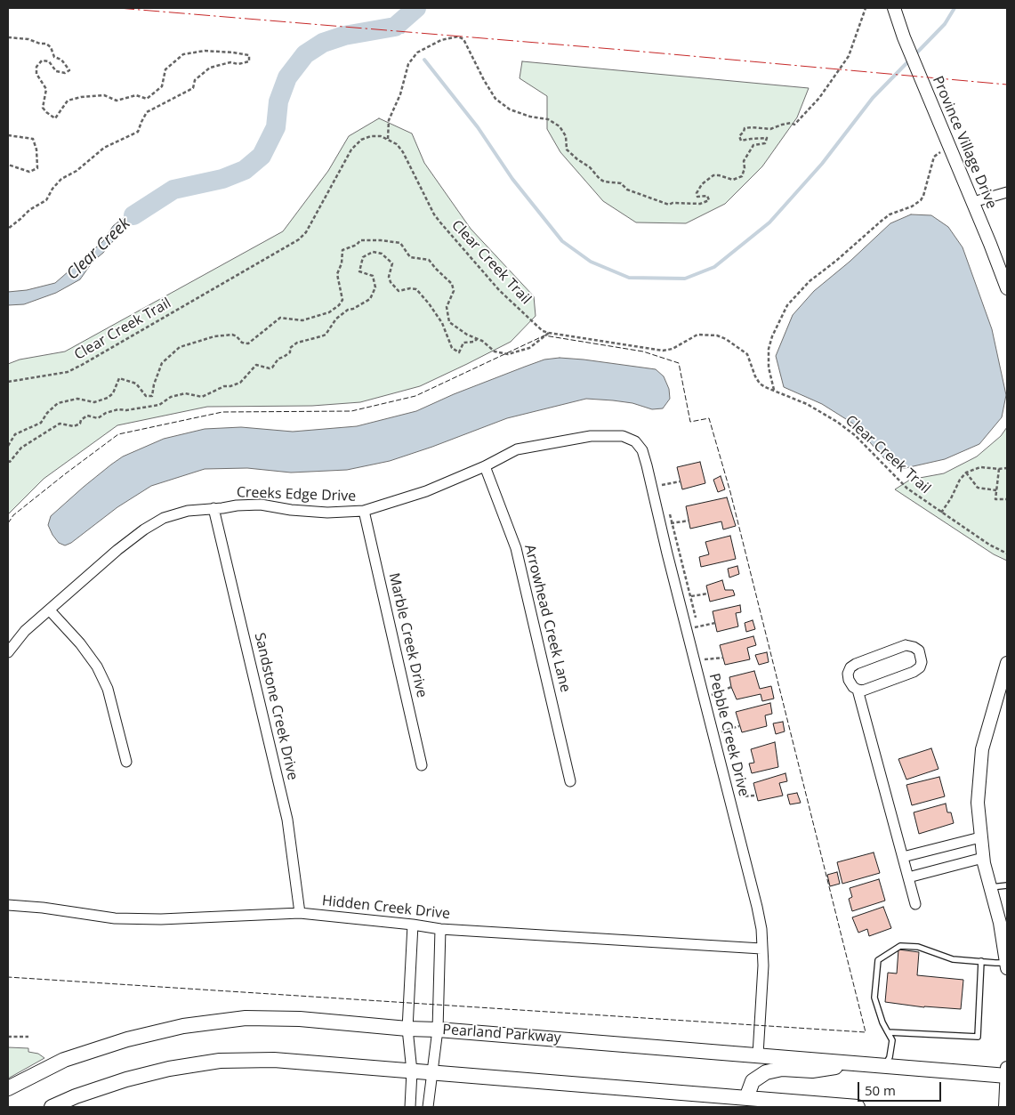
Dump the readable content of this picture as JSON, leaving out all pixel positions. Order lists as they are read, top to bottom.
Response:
{
  "streets": {
    "main road": ["Pearland Parkway"],
    "street": [
      "Province Village Drive",
      "Creeks Edge Drive",
      "Arrowhead Creek Lane",
      "Marble Creek Drive",
      "Sandstone Creek Drive",
      "Pebble Creek Drive",
      "Hidden Creek Drive"
    ],
    "path": ["Clear Creek Trail"]
  },
  "crossings": [
    ["Creeks Edge Drive", "Arrowhead Creek Lane"],
    ["Creeks Edge Drive", "Marble Creek Drive"],
    ["Creeks Edge Drive", "Sandstone Creek Drive"],
    ["Creeks Edge Drive", "Pebble Creek Drive"],
    ["Sandstone Creek Drive", "Hidden Creek Drive"],
    ["Pebble Creek Drive", "Hidden Creek Drive"],
    ["Pebble Creek Drive", "Pearland Parkway"]
  ],
  "water": ["Clear Creek"],
  "scale_bar": "50 m"
}
